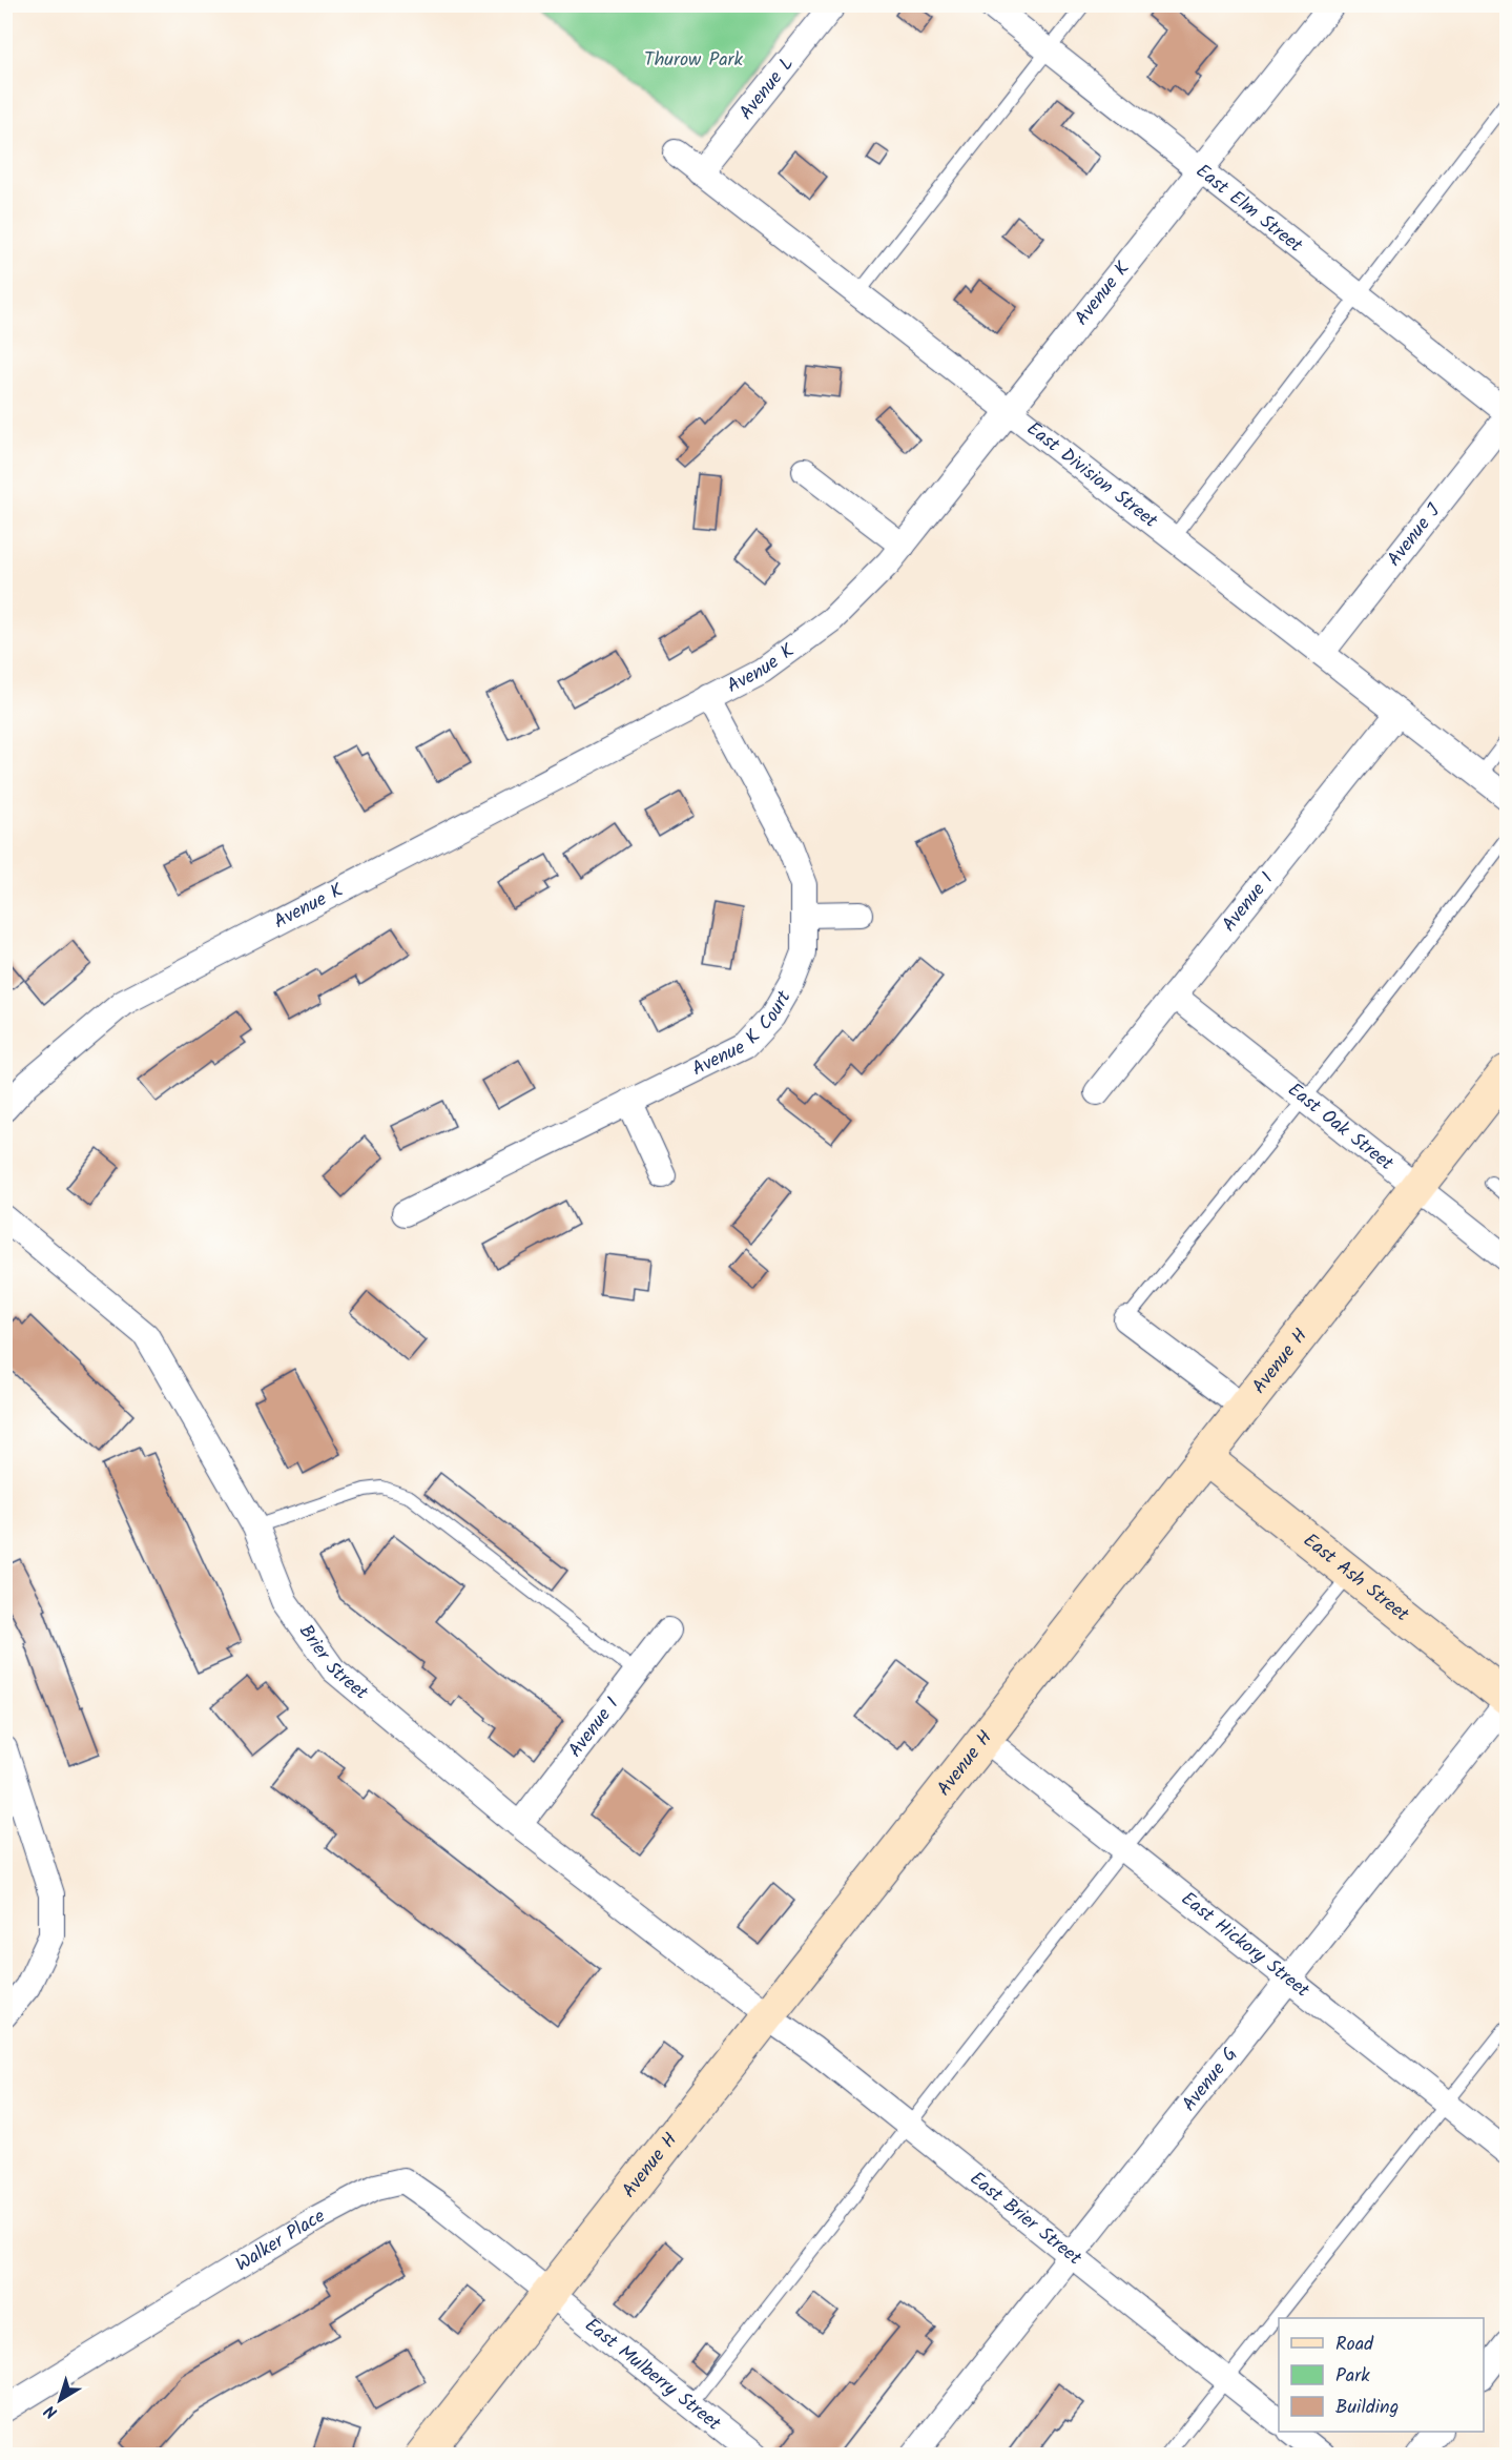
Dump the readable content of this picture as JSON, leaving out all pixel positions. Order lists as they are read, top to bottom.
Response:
{
  "streets": {
    "street": [
      "Avenue L",
      "East Elm Street",
      "Avenue K",
      "East Division Street",
      "Avenue J",
      "Avenue I",
      "Avenue K Court",
      "East Oak Street",
      "Avenue H",
      "East Ash Street",
      "Brier Street",
      "East Hickory Street",
      "Avenue G",
      "East Brier Street",
      "Walker Place",
      "East Mulberry Street"
    ]
  },
  "crossings": [
    ["Avenue L", "East Division Street"],
    ["East Elm Street", "Avenue K"],
    ["Avenue K", "East Division Street"],
    ["Avenue K", "Avenue K Court"],
    ["East Division Street", "Avenue J"],
    ["East Division Street", "Avenue I"],
    ["Avenue I", "East Oak Street"],
    ["Avenue I", "Brier Street"],
    ["East Oak Street", "Avenue H"],
    ["Avenue H", "East Ash Street"],
    ["Avenue H", "Brier Street"],
    ["Avenue H", "East Hickory Street"],
    ["Avenue H", "East Brier Street"],
    ["Avenue H", "Walker Place"],
    ["Avenue H", "East Mulberry Street"],
    ["East Ash Street", "Avenue G"],
    ["Brier Street", "East Brier Street"],
    ["East Hickory Street", "Avenue G"],
    ["Avenue G", "East Brier Street"],
    ["Walker Place", "East Mulberry Street"]
  ],
  "parks": ["Thurow Park"],
  "legend": ["Road", "Park", "Building"],
  "north": "bottom left"
}
